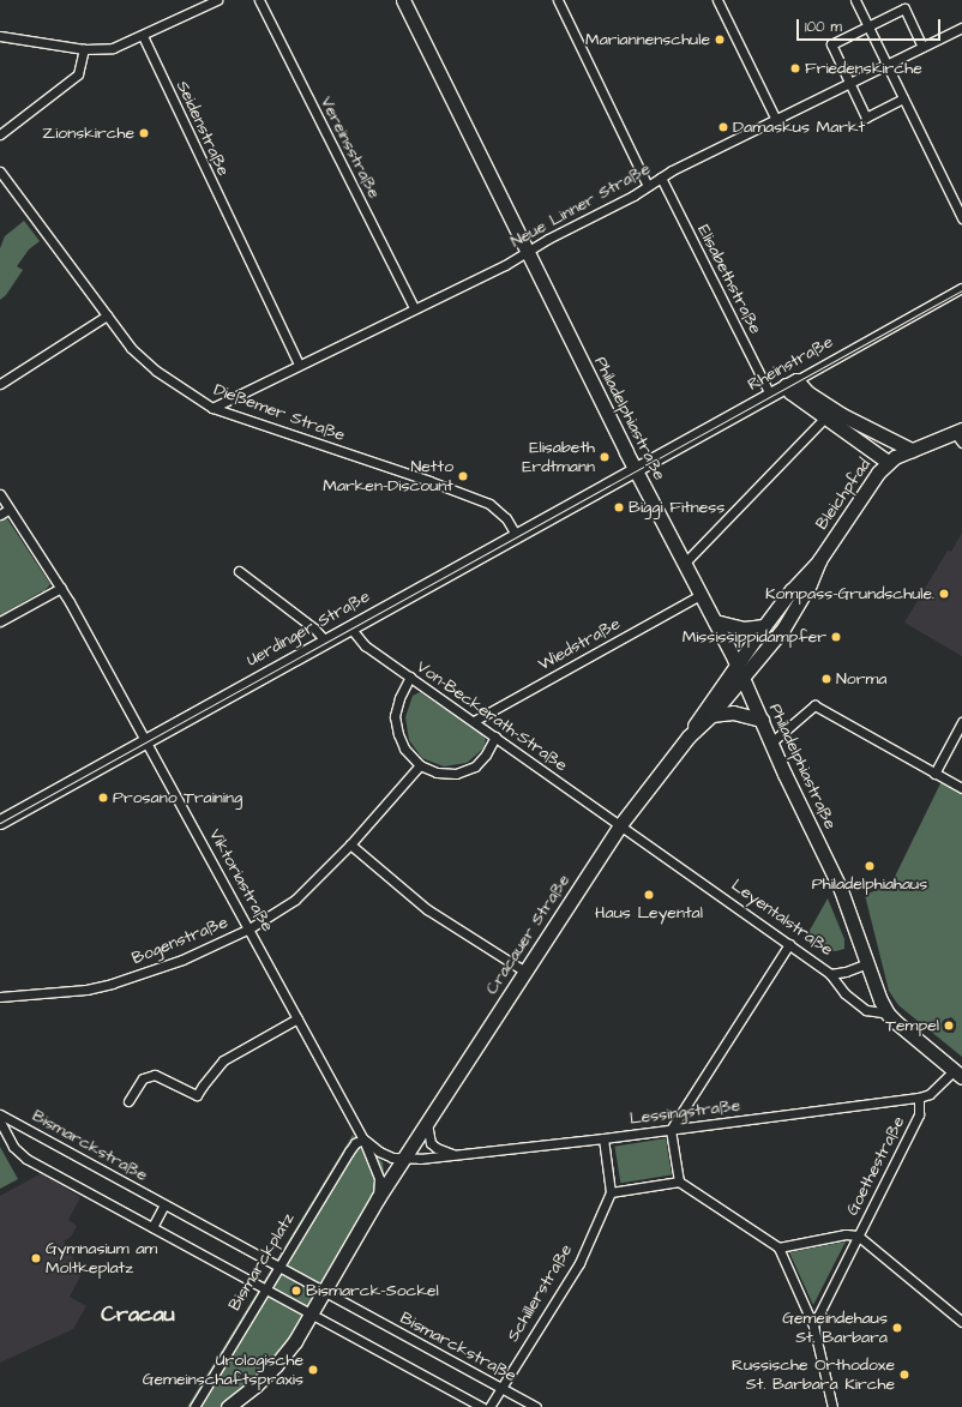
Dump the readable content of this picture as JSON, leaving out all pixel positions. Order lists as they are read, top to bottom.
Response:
{
  "streets": {
    "street": [
      "Seidenstraße",
      "Vereinsstraße",
      "Neue Linner Straße",
      "Elisabethstraße",
      "Rheinstraße",
      "Dießemer Straße",
      "Philadelphiastraße",
      "Bleichpfad",
      "Uerdinger Straße",
      "Wiedstraße",
      "Von-Beckerath-Straße",
      "Viktoriastraße",
      "Leyentalstraße",
      "Cracauer Straße",
      "Bogenstraße",
      "Lessingstraße",
      "Bismarckstraße",
      "Goethestraße",
      "Bismarckplatz",
      "Schillerstraße"
    ]
  },
  "crossings": [
    ["Seidenstraße", "Neue Linner Straße"],
    ["Vereinsstraße", "Neue Linner Straße"],
    ["Neue Linner Straße", "Elisabethstraße"],
    ["Neue Linner Straße", "Dießemer Straße"],
    ["Neue Linner Straße", "Philadelphiastraße"],
    ["Elisabethstraße", "Rheinstraße"],
    ["Rheinstraße", "Philadelphiastraße"],
    ["Rheinstraße", "Uerdinger Straße"],
    ["Dießemer Straße", "Uerdinger Straße"],
    ["Philadelphiastraße", "Bleichpfad"],
    ["Philadelphiastraße", "Uerdinger Straße"],
    ["Philadelphiastraße", "Wiedstraße"],
    ["Philadelphiastraße", "Leyentalstraße"],
    ["Philadelphiastraße", "Cracauer Straße"],
    ["Bleichpfad", "Cracauer Straße"],
    ["Uerdinger Straße", "Von-Beckerath-Straße"],
    ["Uerdinger Straße", "Viktoriastraße"],
    ["Wiedstraße", "Von-Beckerath-Straße"],
    ["Von-Beckerath-Straße", "Leyentalstraße"],
    ["Von-Beckerath-Straße", "Cracauer Straße"],
    ["Viktoriastraße", "Cracauer Straße"],
    ["Viktoriastraße", "Bogenstraße"],
    ["Viktoriastraße", "Lessingstraße"],
    ["Viktoriastraße", "Bismarckplatz"],
    ["Leyentalstraße", "Cracauer Straße"],
    ["Cracauer Straße", "Lessingstraße"],
    ["Lessingstraße", "Goethestraße"],
    ["Bismarckstraße", "Bismarckplatz"],
    ["Bismarckstraße", "Schillerstraße"]
  ],
  "districts": ["Cracau"],
  "places": [
    "Mariannenschule",
    "Friedenskirche",
    "Damaskus Markt",
    "Zionskirche",
    "Elisabeth Erdtmann",
    "Netto Marken-Discount",
    "Biggi Fitness",
    "Kompass-Grundschule.",
    "Mississippidampfer",
    "Norma",
    "Prosano Training",
    "Philadelphiahaus",
    "Haus Leyental",
    "Tempel",
    "Gymnasium am Moltkeplatz",
    "Bismarck-Sockel",
    "Gemeindehaus St. Barbara",
    "Urologische Gemeinschaftspraxis",
    "Russische Orthodoxe St. Barbara Kirche"
  ],
  "scale_bar": "100 m"
}
